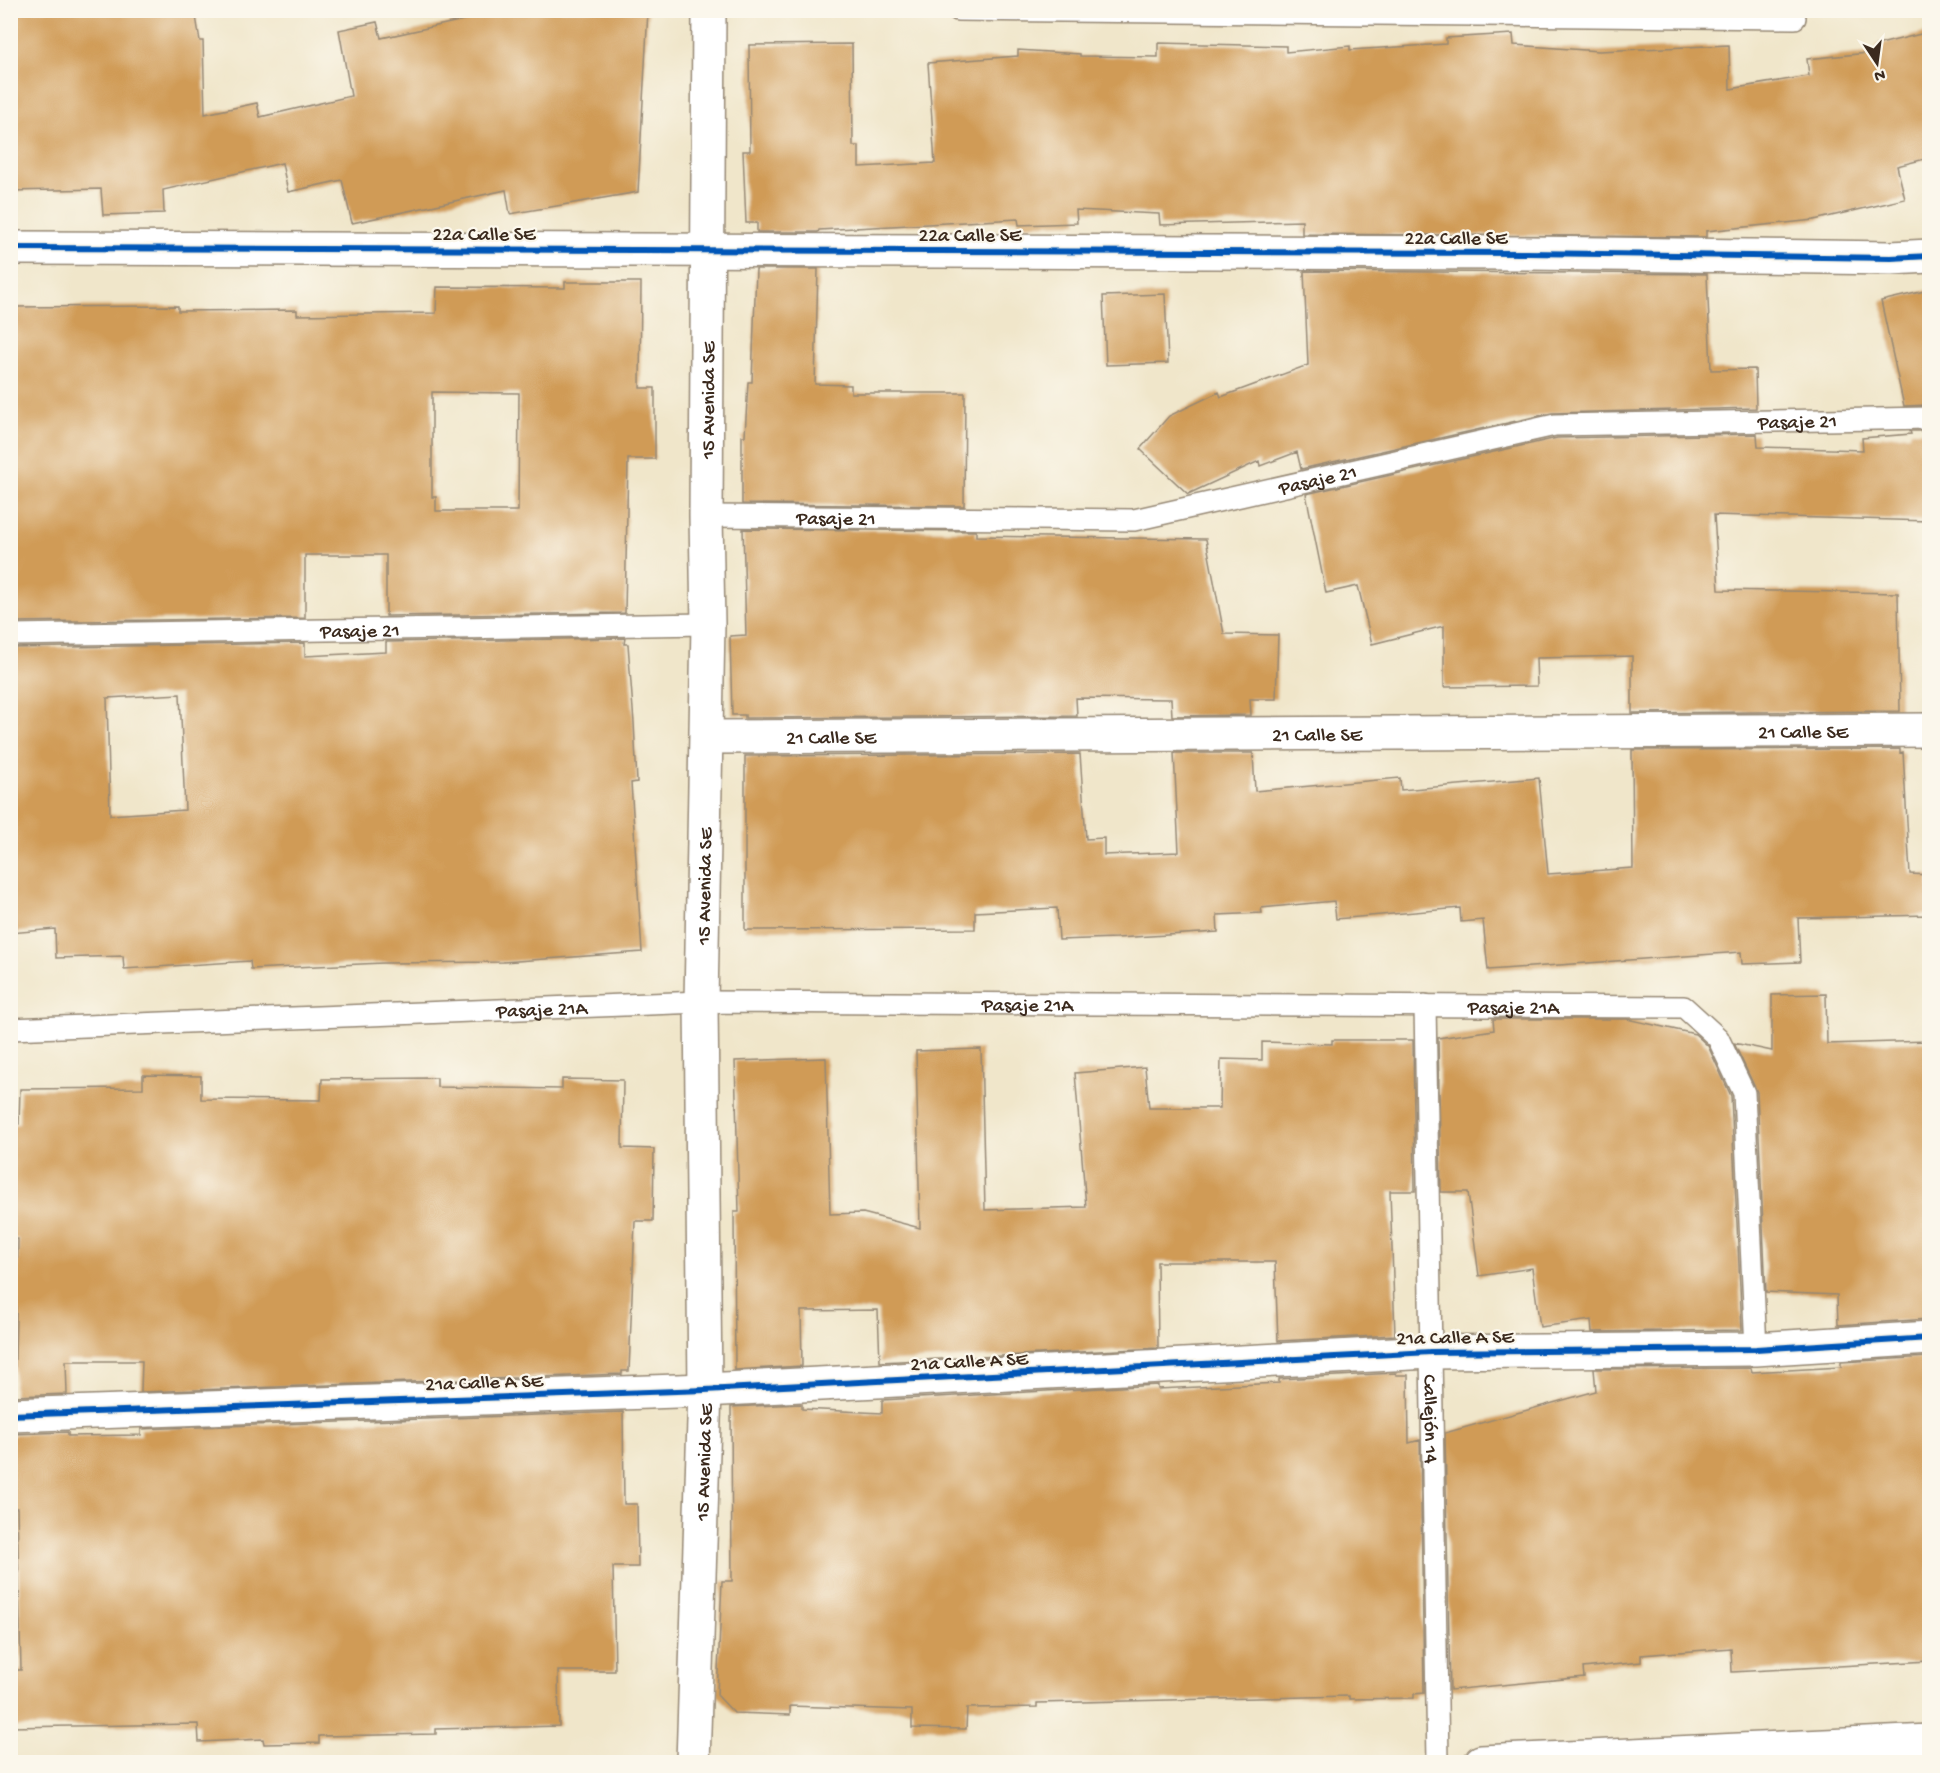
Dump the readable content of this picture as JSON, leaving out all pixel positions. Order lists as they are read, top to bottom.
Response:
{
  "streets": {
    "street": [
      "22a Calle SE",
      "15 Avenida SE",
      "21 Calle SE",
      "21a Calle A SE"
    ],
    "lane": ["Pasaje 21", "Pasaje 21A", "Callejón 14"]
  },
  "crossings": [
    ["22a Calle SE", "15 Avenida SE"],
    ["15 Avenida SE", "Pasaje 21"],
    ["15 Avenida SE", "21 Calle SE"],
    ["15 Avenida SE", "Pasaje 21A"],
    ["15 Avenida SE", "21a Calle A SE"],
    ["Pasaje 21A", "21a Calle A SE"],
    ["Pasaje 21A", "Callejón 14"],
    ["21a Calle A SE", "Callejón 14"]
  ],
  "north": "bottom"
}
